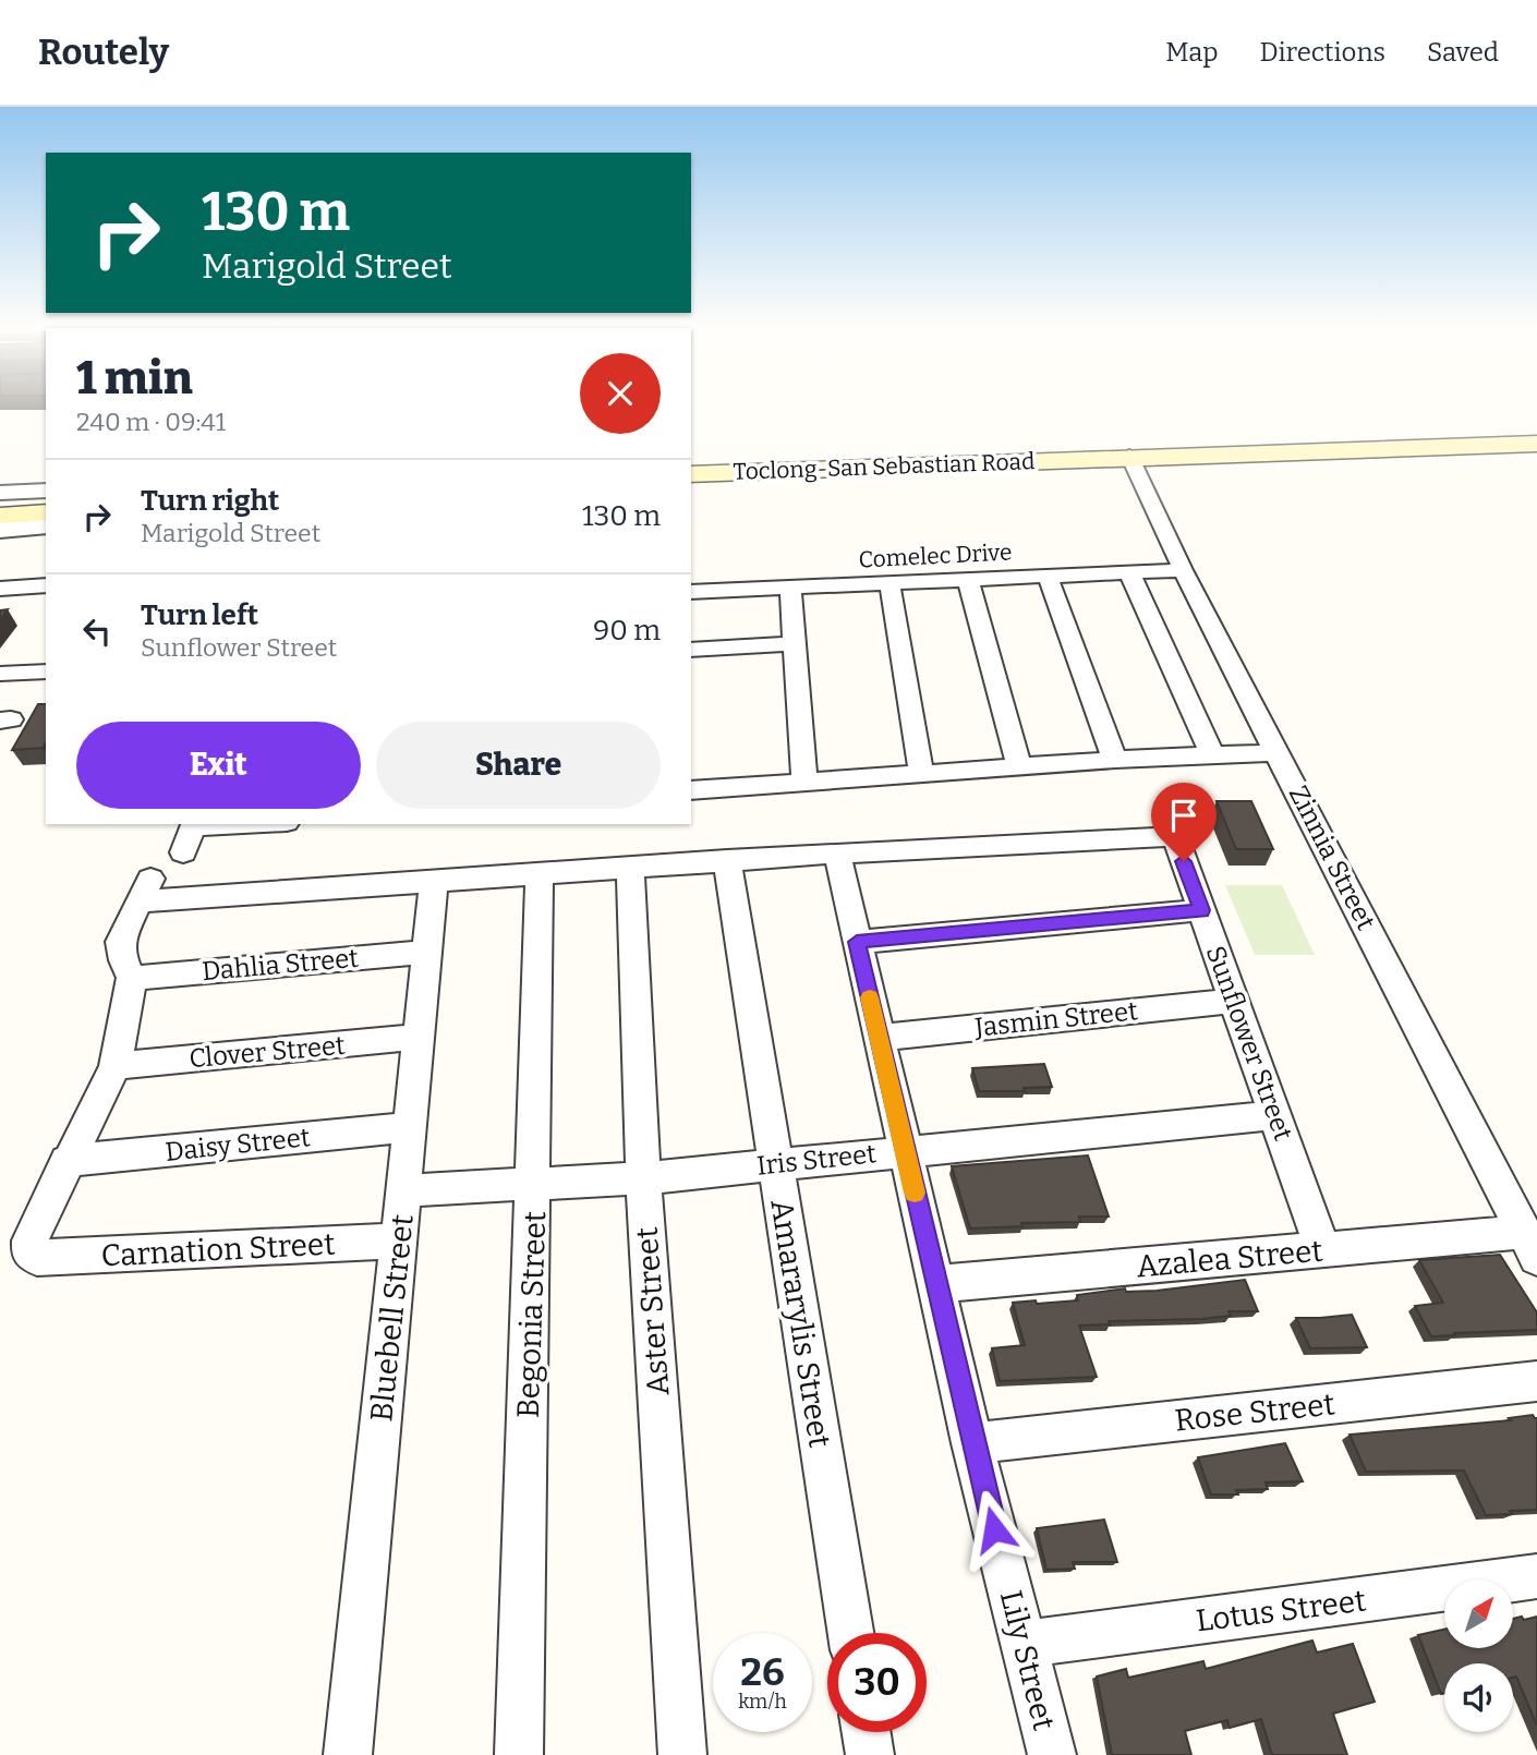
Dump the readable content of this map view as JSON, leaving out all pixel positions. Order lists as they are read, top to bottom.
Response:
{
  "streets": {
    "main road": ["Toclong-San Sebastian Road"],
    "street": [
      "Comelec Drive",
      "Zinnia Street",
      "Dahlia Street",
      "Jasmin Street",
      "Sunflower Street",
      "Clover Street",
      "Daisy Street",
      "Iris Street",
      "Carnation Street",
      "Azalea Street",
      "Aster Street",
      "Begonia Street",
      "Bluebell Street",
      "Amararylis Street",
      "Rose Street",
      "Lotus Street",
      "Lily Street"
    ]
  },
  "crossings": [
    ["Toclong-San Sebastian Road", "Zinnia Street"],
    ["Comelec Drive", "Zinnia Street"],
    ["Zinnia Street", "Azalea Street"],
    ["Dahlia Street", "Bluebell Street"],
    ["Jasmin Street", "Sunflower Street"],
    ["Jasmin Street", "Lily Street"],
    ["Sunflower Street", "Iris Street"],
    ["Sunflower Street", "Azalea Street"],
    ["Sunflower Street", "Lily Street"],
    ["Clover Street", "Bluebell Street"],
    ["Daisy Street", "Carnation Street"],
    ["Daisy Street", "Bluebell Street"],
    ["Iris Street", "Aster Street"],
    ["Iris Street", "Begonia Street"],
    ["Iris Street", "Bluebell Street"],
    ["Iris Street", "Amararylis Street"],
    ["Iris Street", "Lily Street"],
    ["Carnation Street", "Bluebell Street"],
    ["Azalea Street", "Lily Street"],
    ["Rose Street", "Lily Street"],
    ["Lotus Street", "Lily Street"]
  ],
  "north": "top right",
  "page": {
    "header": "Routely",
    "nav": ["Map", "Directions", "Saved"],
    "turn": ["130 m", "Marigold Street"],
    "heading": ["1 min", "240 m · 09:41"],
    "list": [
      {
        "name": "Turn right",
        "note": "Marigold Street",
        "value": "130 m"
      },
      {
        "name": "Turn left",
        "note": "Sunflower Street",
        "value": "90 m"
      }
    ],
    "buttons": ["Exit", "Share"],
    "speed": "26 km/h",
    "limit": "30"
  }
}
